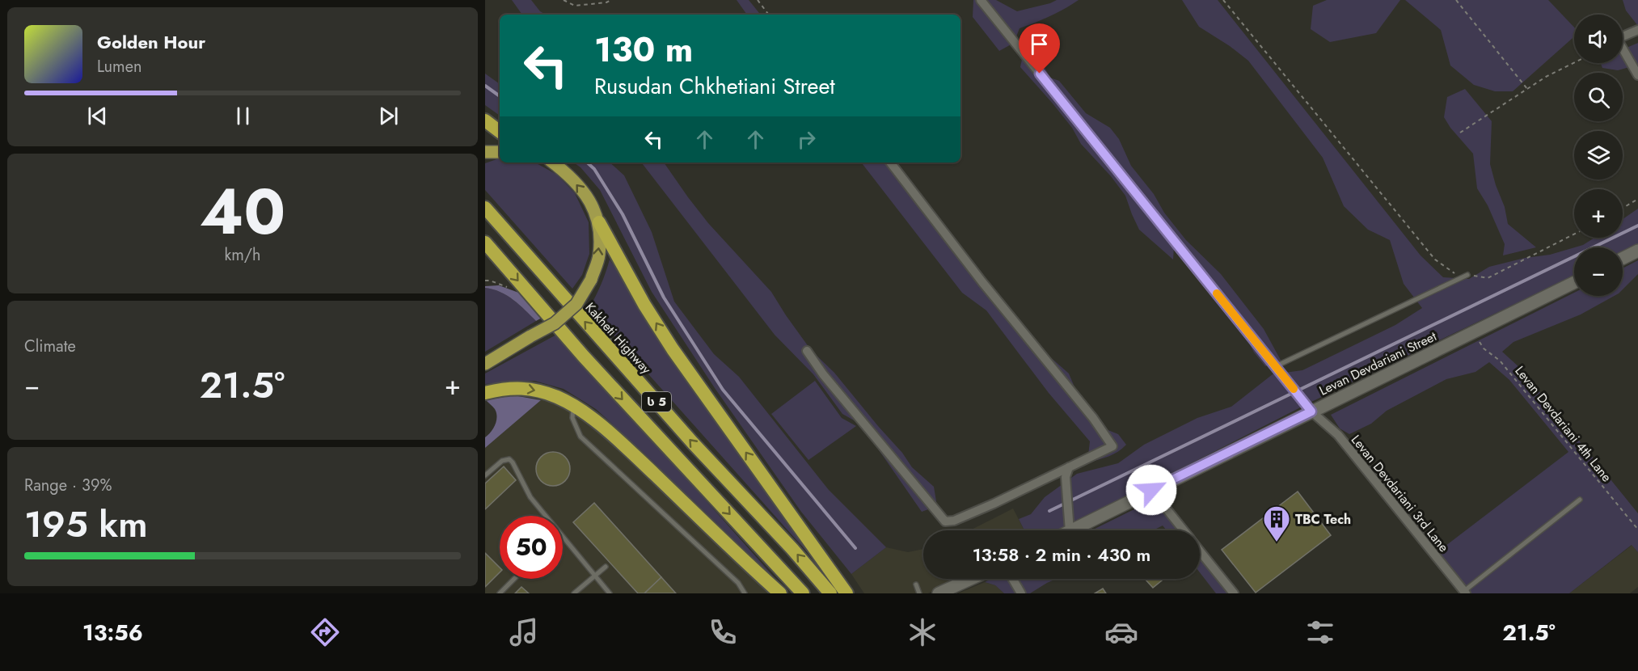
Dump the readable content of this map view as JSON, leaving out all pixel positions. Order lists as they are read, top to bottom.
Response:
{
  "streets": {
    "highway": ["Kakheti Highway", "ს 5"],
    "main road": ["Levan Devdariani Street"],
    "street": ["Levan Devdariani 3rd Lane"],
    "path": ["Levan Devdariani 4th Lane"]
  },
  "crossings": [
    ["Levan Devdariani Street", "Levan Devdariani 4th Lane"],
    ["Levan Devdariani Street", "Levan Devdariani 3rd Lane"]
  ],
  "places": {
    "building": ["TBC Tech"]
  },
  "page": {
    "map_buttons": ["+", "−"],
    "turn": ["130 m", "Rusudan Chkhetiani Street"],
    "song": ["Golden Hour", "Lumen"],
    "tile": [
      ["40", "km/h"],
      "Climate",
      ["Range · 39%", "195 km"]
    ],
    "heat": ["−", "21.5°", "+"],
    "limit": "50",
    "trip": "13:58 · 2 min · 430 m",
    "tabs": ["13:56", "21.5°"]
  }
}
